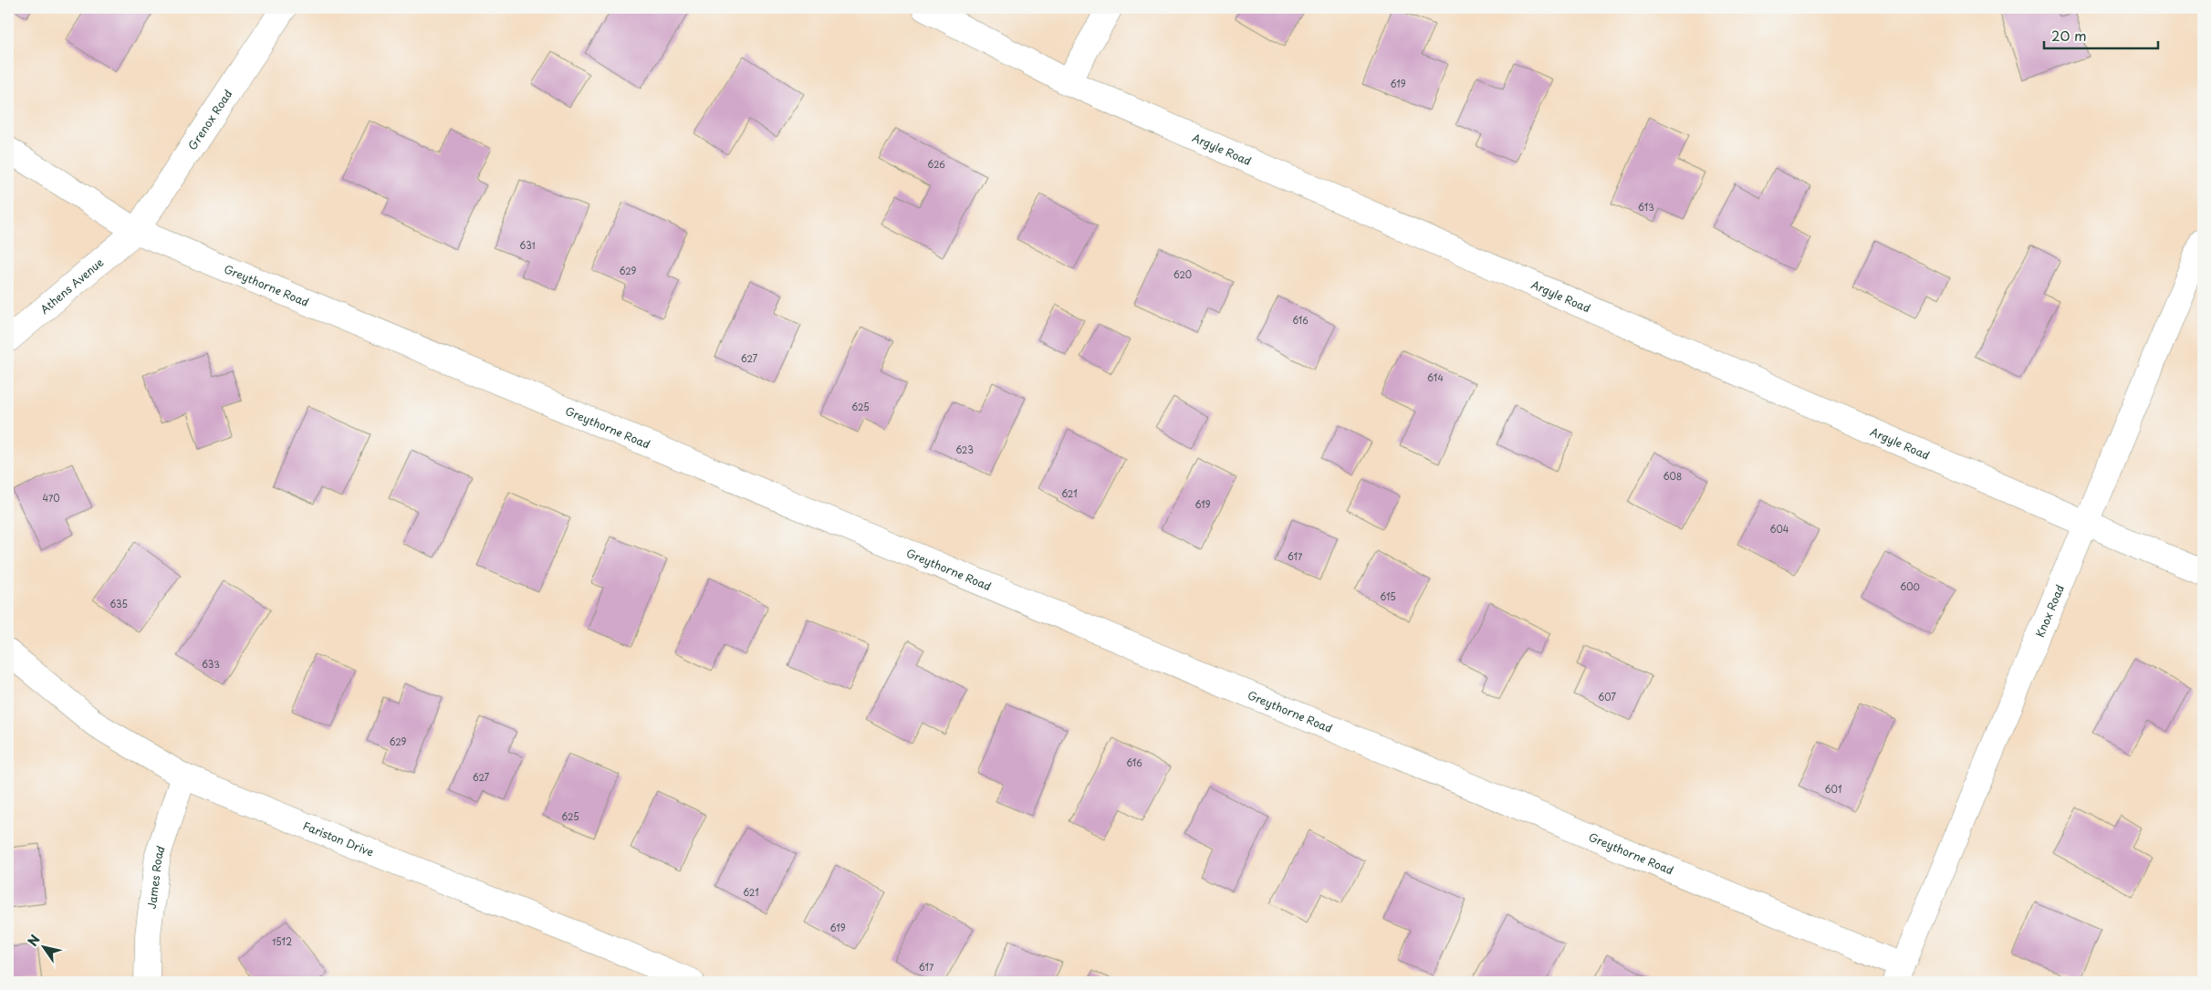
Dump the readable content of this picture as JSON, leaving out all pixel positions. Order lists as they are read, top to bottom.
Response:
{
  "streets": {
    "street": [
      "Grenox Road",
      "Argyle Road",
      "Athens Avenue",
      "Greythorne Road",
      "Knox Road",
      "Fariston Drive",
      "James Road"
    ]
  },
  "crossings": [
    ["Grenox Road", "Athens Avenue"],
    ["Grenox Road", "Greythorne Road"],
    ["Argyle Road", "Knox Road"],
    ["Athens Avenue", "Greythorne Road"],
    ["Greythorne Road", "Knox Road"],
    ["Fariston Drive", "James Road"]
  ],
  "house_numbers": [
    "619",
    "626",
    "613",
    "631",
    "629",
    "620",
    "616",
    "627",
    "614",
    "625",
    "623",
    "608",
    "621",
    "470",
    "619",
    "604",
    "617",
    "600",
    "615",
    "635",
    "633",
    "607",
    "629",
    "616",
    "627",
    "601",
    "625",
    "621",
    "619",
    "1512",
    "617"
  ],
  "scale_bar": "20 m",
  "north": "top left"
}
